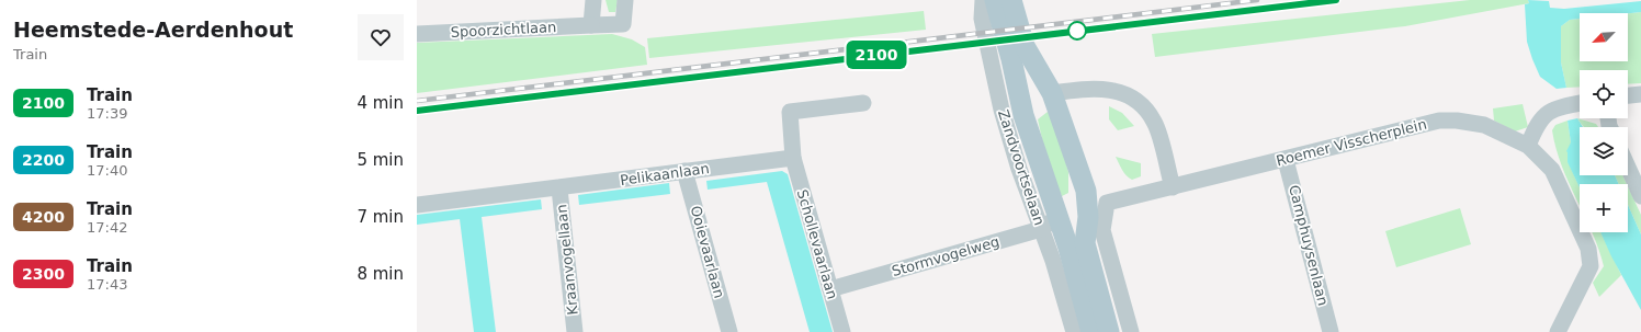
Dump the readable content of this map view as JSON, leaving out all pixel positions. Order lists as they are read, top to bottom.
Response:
{
  "streets": {
    "main road": ["Zandvoortselaan"],
    "street": [
      "Spoorzichtlaan",
      "Roemer Visscherplein",
      "Pelikaanlaan",
      "Schollevaarlaan",
      "Camphuysenlaan",
      "Ooievaarlaan",
      "Stormvogelweg",
      "Kraanvogellaan"
    ]
  },
  "crossings": [
    ["Roemer Visscherplein", "Camphuysenlaan"],
    ["Zandvoortselaan", "Stormvogelweg"],
    ["Pelikaanlaan", "Schollevaarlaan"],
    ["Pelikaanlaan", "Ooievaarlaan"],
    ["Pelikaanlaan", "Kraanvogellaan"],
    ["Schollevaarlaan", "Stormvogelweg"]
  ],
  "north": "bottom left",
  "page": {
    "heading": ["Heemstede-Aerdenhout", "Train"],
    "on_map": "2100",
    "map_buttons": "+",
    "list": [
      {
        "mark": "2100",
        "name": "Train",
        "note": "17:39",
        "value": "4 min"
      },
      {
        "mark": "2200",
        "name": "Train",
        "note": "17:40",
        "value": "5 min"
      },
      {
        "mark": "4200",
        "name": "Train",
        "note": "17:42",
        "value": "7 min"
      },
      {
        "mark": "2300",
        "name": "Train",
        "note": "17:43",
        "value": "8 min"
      }
    ]
  }
}
